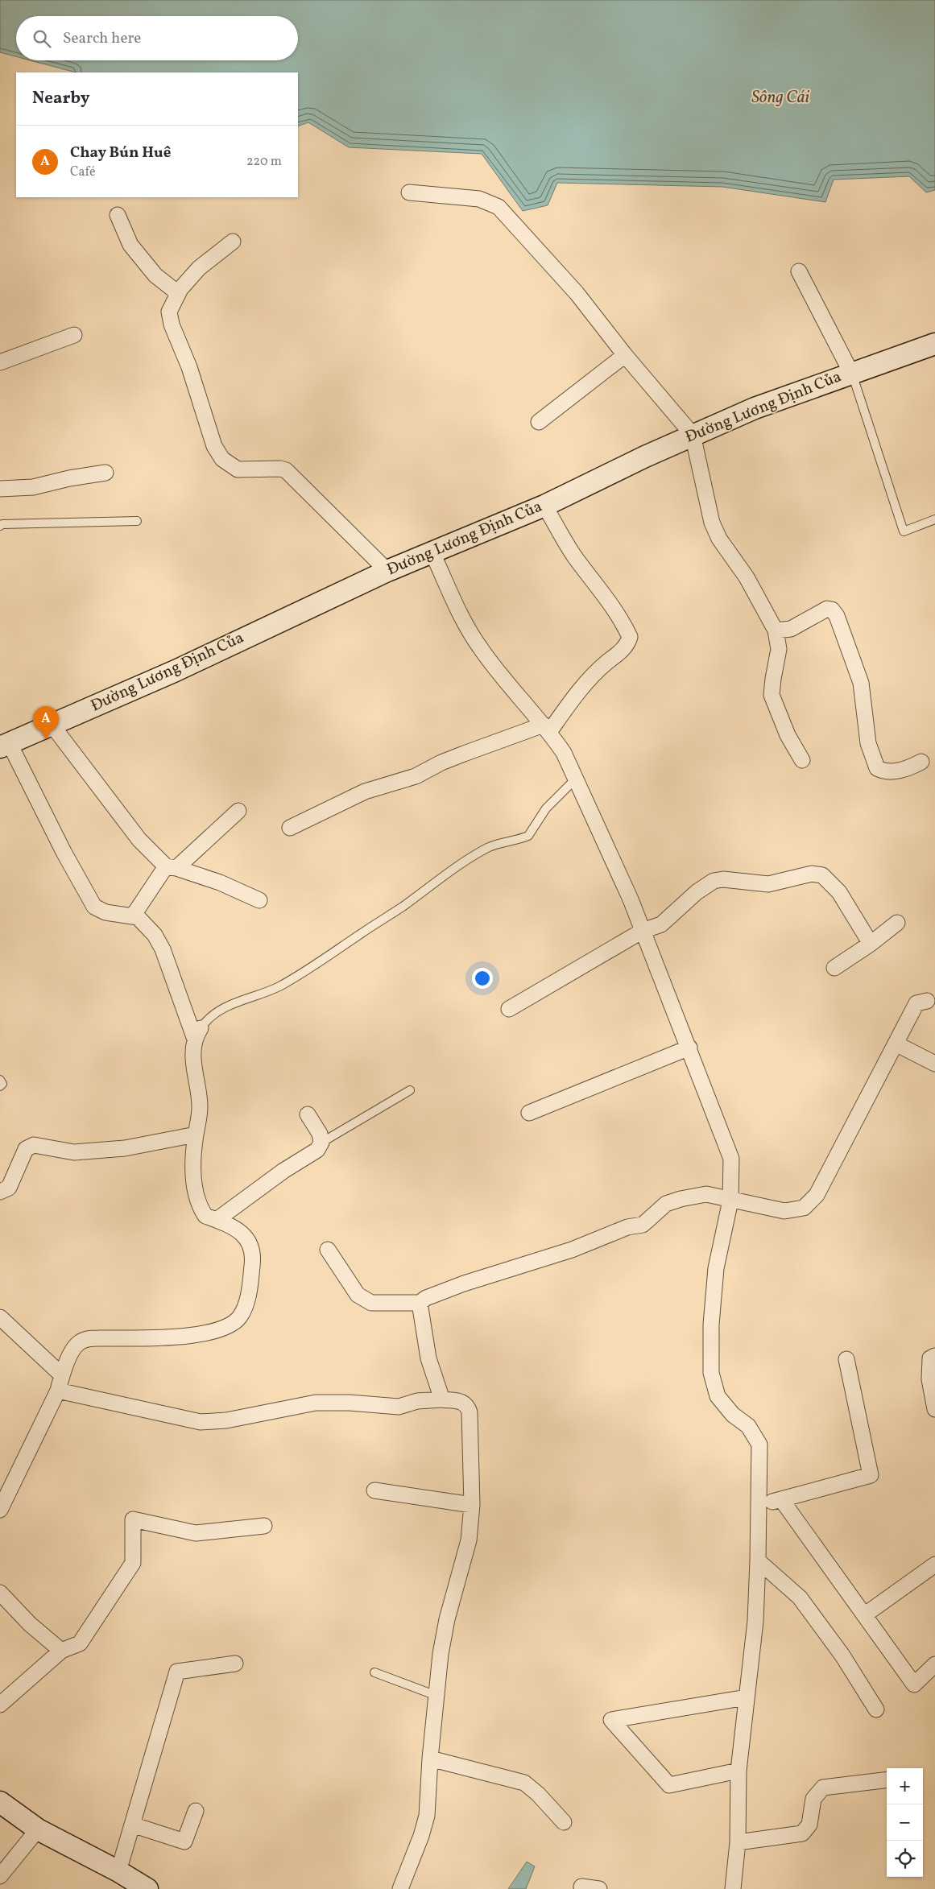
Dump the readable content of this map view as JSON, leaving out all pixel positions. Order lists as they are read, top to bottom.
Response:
{
  "streets": {
    "street": ["Đường Lương Định Của"]
  },
  "water": ["Sông Cái"],
  "page": {
    "search": "Search here",
    "heading": "Nearby",
    "list": [
      {
        "mark": "A",
        "name": "Chay Bún Huê",
        "note": "Café",
        "value": "220 m"
      }
    ],
    "pins": "A",
    "map_buttons": ["+", "−"]
  }
}
